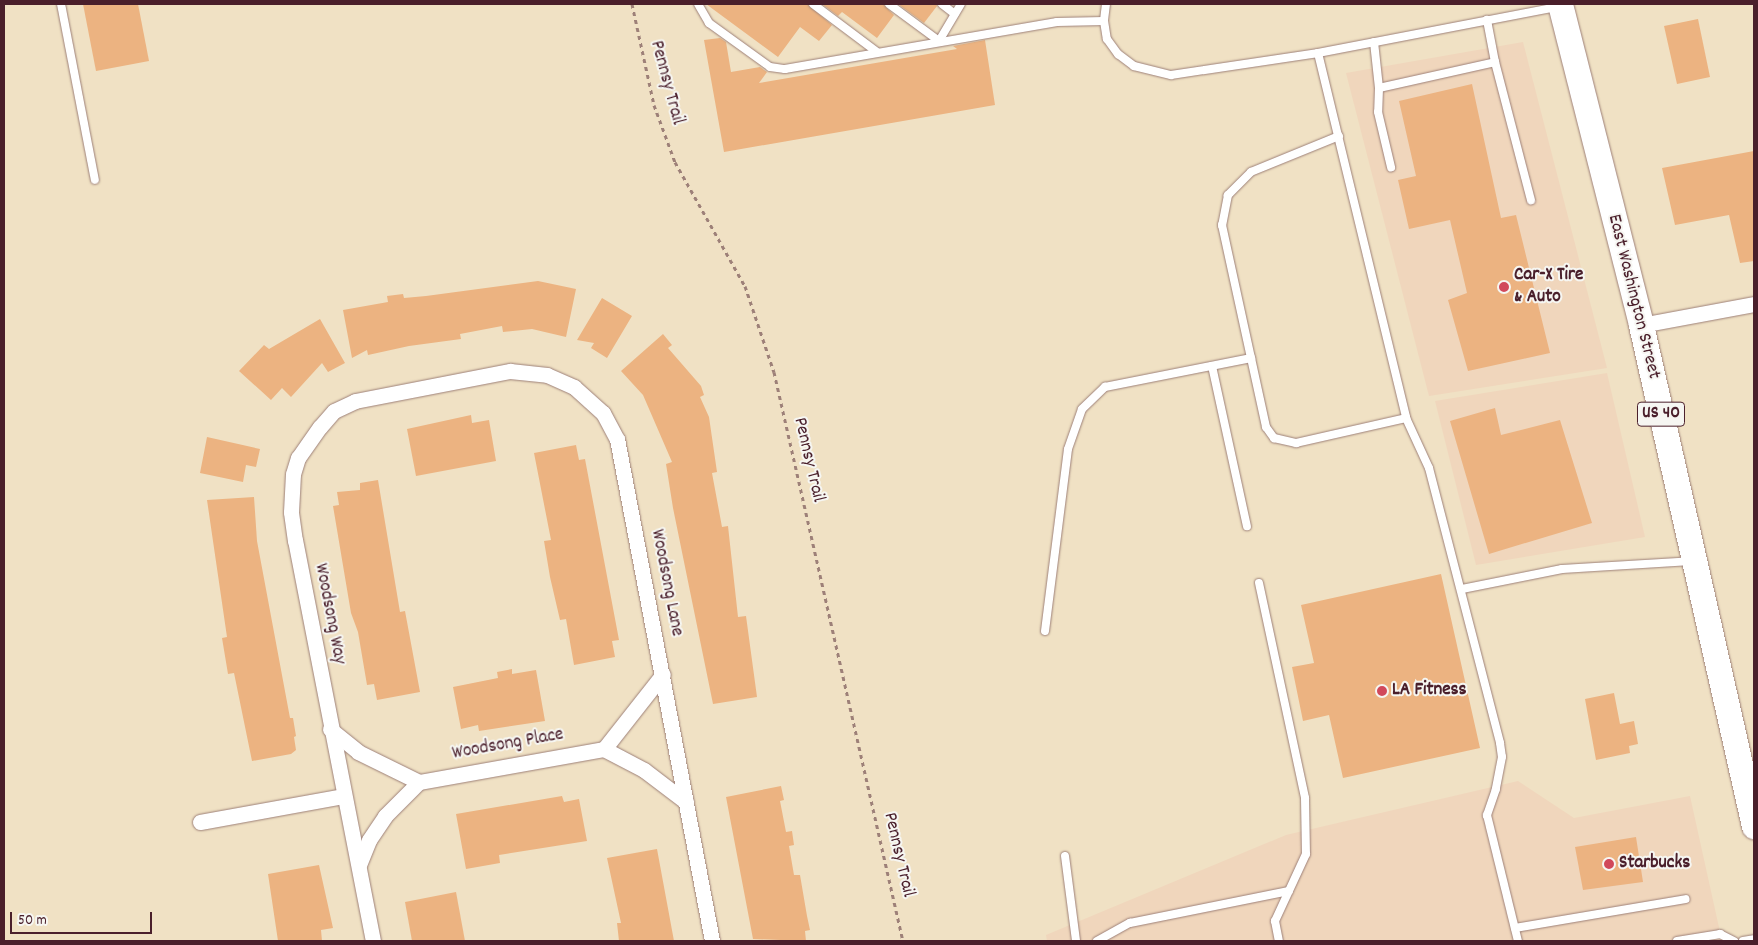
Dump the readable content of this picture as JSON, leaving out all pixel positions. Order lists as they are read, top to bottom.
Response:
{
  "streets": {
    "main road": ["East Washington Street", "US 40"],
    "street": ["Woodsong Lane", "Woodsong Way", "Woodsong Place"],
    "path": ["Pennsy Trail"]
  },
  "crossings": [
    ["Woodsong Lane", "Woodsong Way"]
  ],
  "places": ["Car-X Tire & Auto", "LA Fitness", "Starbucks"],
  "scale_bar": "50 m"
}
